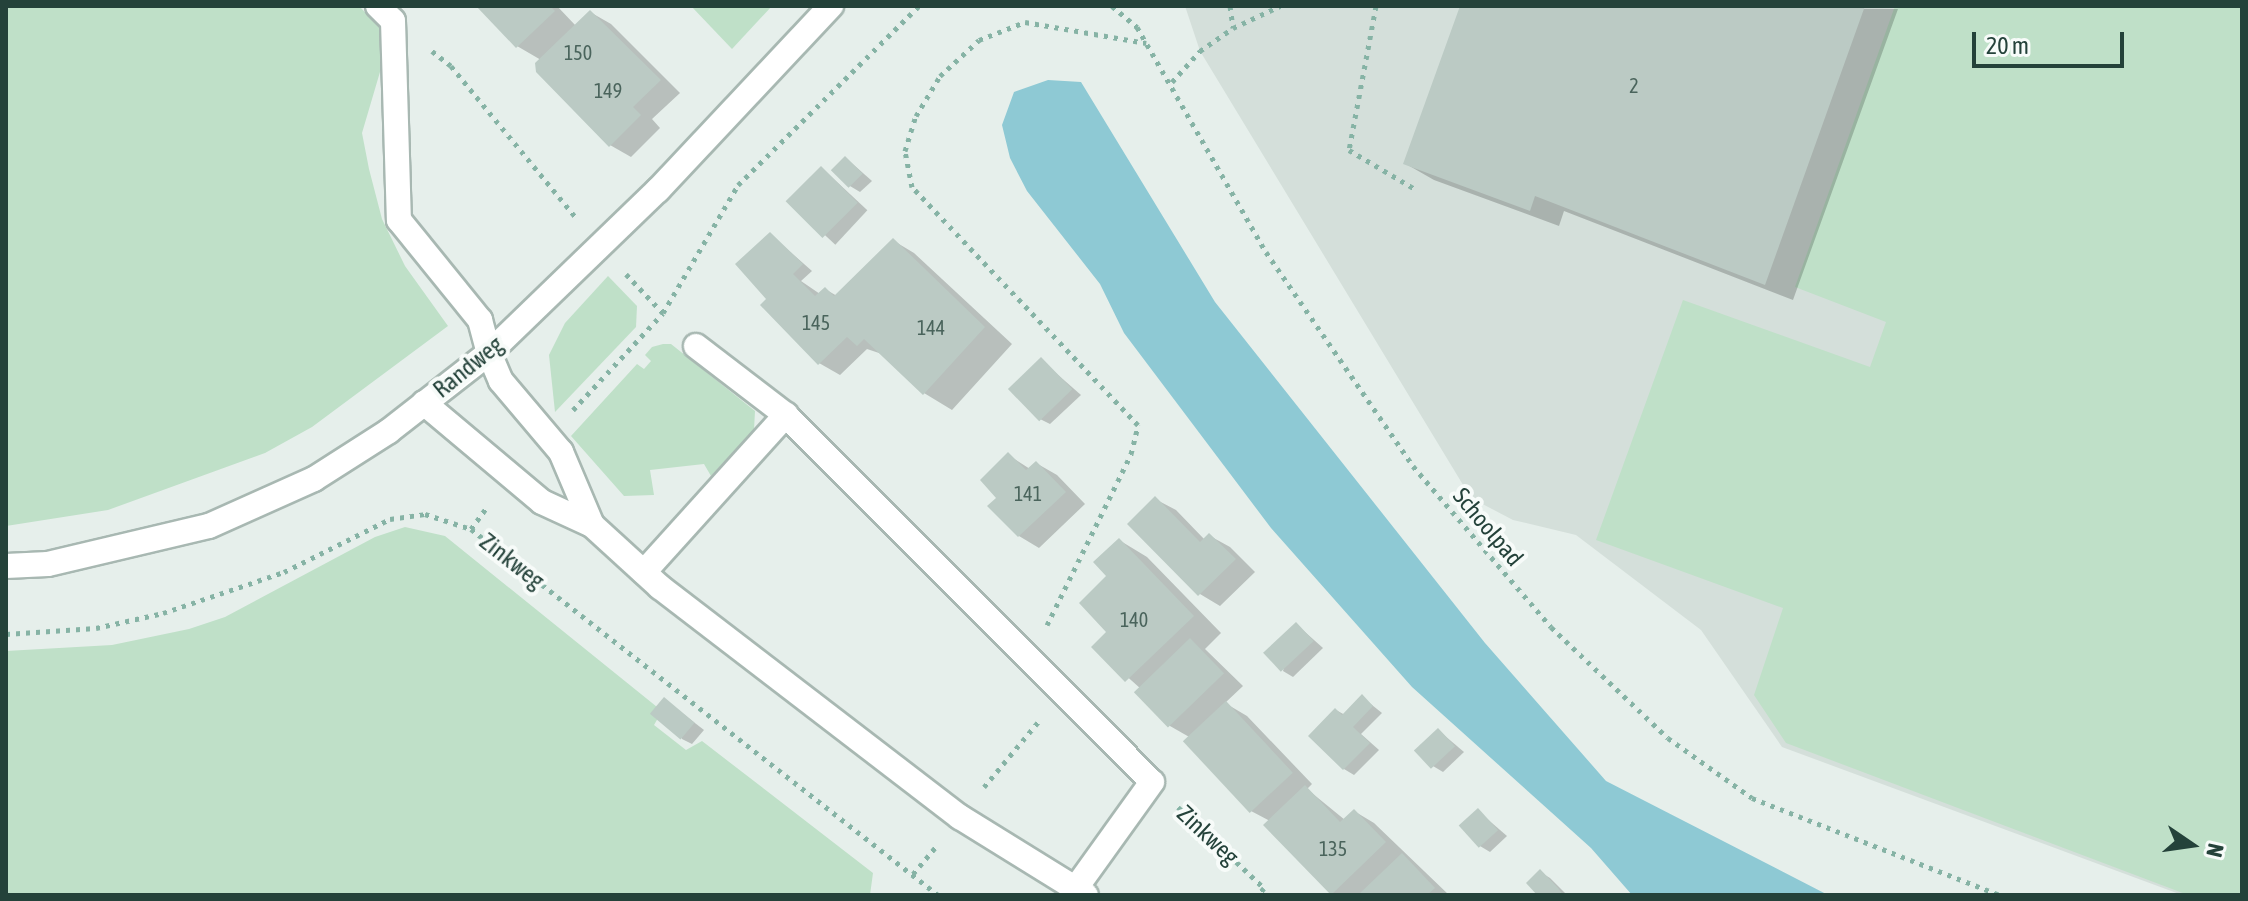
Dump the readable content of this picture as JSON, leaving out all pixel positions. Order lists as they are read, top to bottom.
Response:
{
  "streets": {
    "street": ["Randweg"],
    "path": ["Schoolpad", "Zinkweg"]
  },
  "house_numbers": [
    "150",
    "2",
    "149",
    "145",
    "144",
    "141",
    "140",
    "135"
  ],
  "scale_bar": "20 m",
  "north": "right"
}
